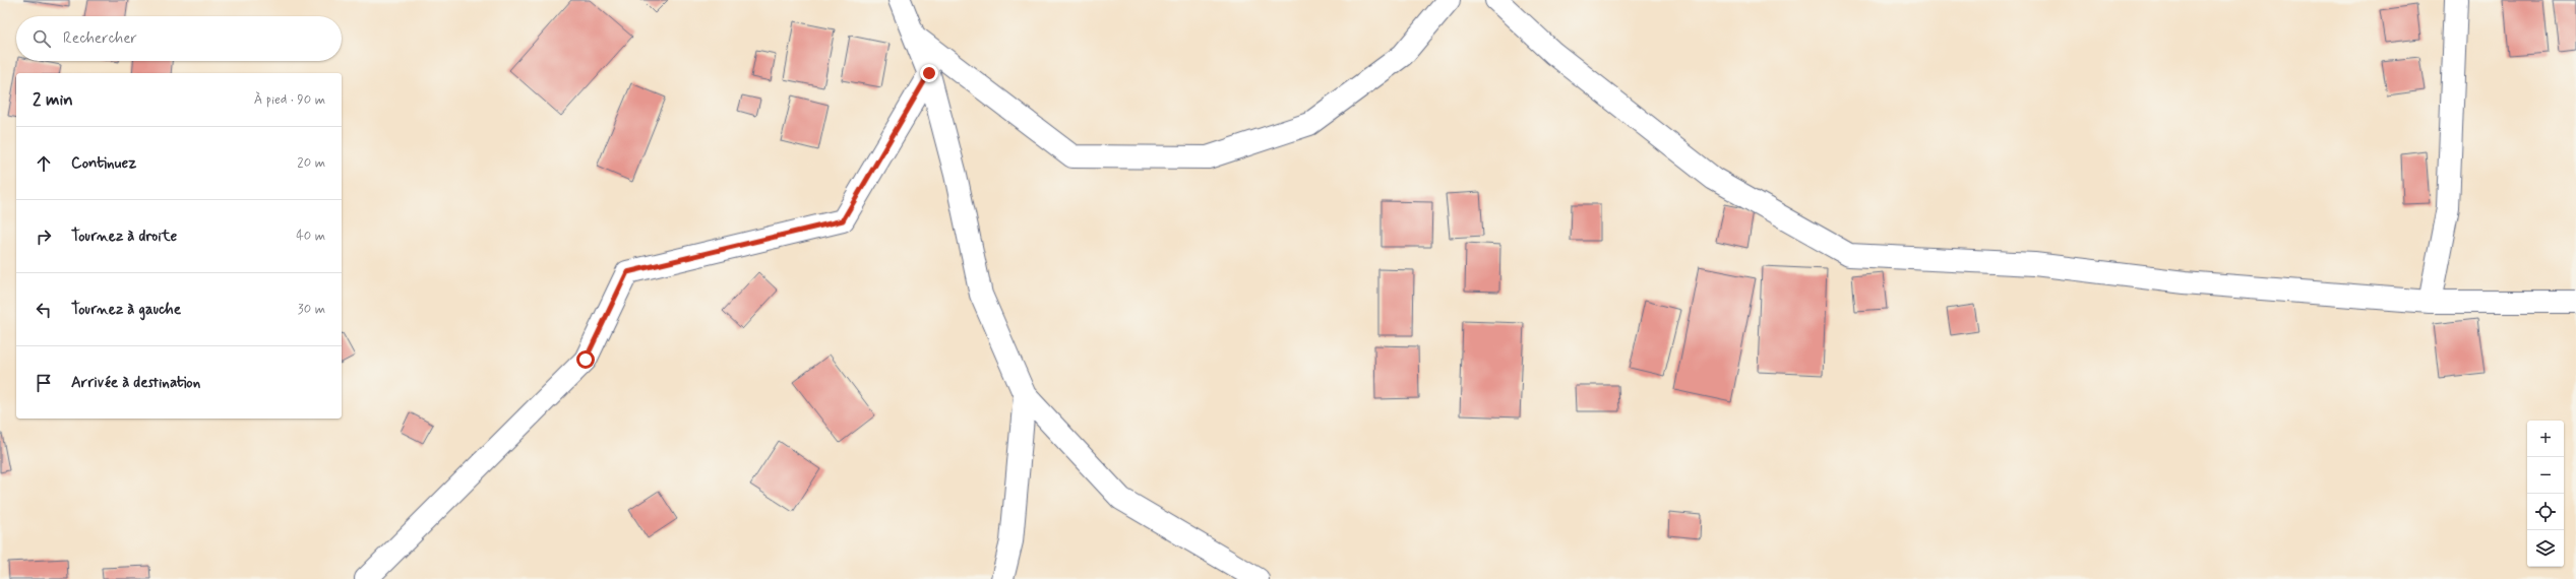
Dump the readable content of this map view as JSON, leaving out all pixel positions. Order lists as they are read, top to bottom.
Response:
{
  "page": {
    "search": "Rechercher",
    "heading": ["2 min", "À pied · 90 m"],
    "list": [
      ["Continuez", "20 m"],
      ["Tournez à droite", "40 m"],
      ["Tournez à gauche", "30 m"],
      "Arrivée à destination"
    ],
    "map_buttons": ["+", "−"]
  }
}
